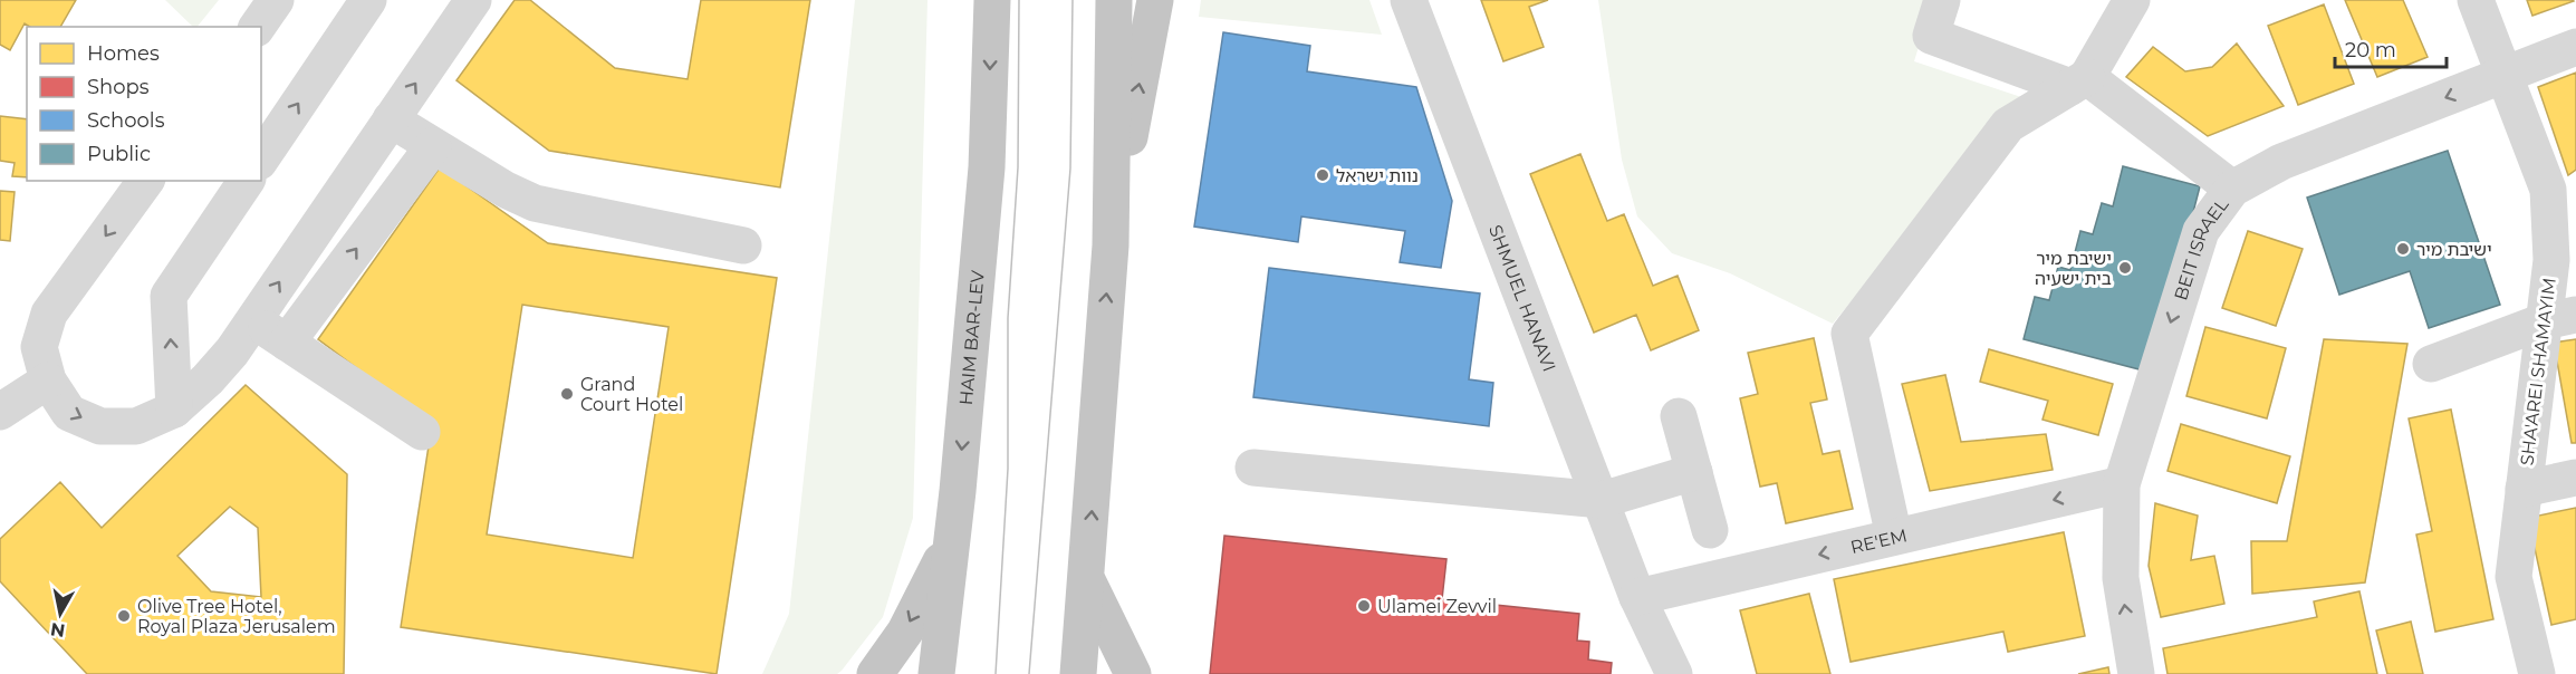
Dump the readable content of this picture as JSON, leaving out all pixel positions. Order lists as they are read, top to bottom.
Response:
{
  "streets": {
    "highway": ["HAIM BAR-LEV"],
    "street": [
      "BEIT ISRAEL",
      "SHMUEL HANAVI",
      "SHA'AREI SHAMAYIM",
      "RE'EM"
    ]
  },
  "crossings": [
    ["BEIT ISRAEL", "SHA'AREI SHAMAYIM"],
    ["BEIT ISRAEL", "RE'EM"],
    ["SHMUEL HANAVI", "RE'EM"]
  ],
  "one_way": ["RE'EM"],
  "places": [
    "נוות ישראל",
    "ישיבת מיר",
    "ישיבת מיר בית ישעיה",
    "Grand Court Hotel",
    "Ulamei Zevvil",
    "Olive Tree Hotel, Royal Plaza Jerusalem"
  ],
  "legend": [
    "Homes",
    "Shops",
    "Schools",
    "Public"
  ],
  "scale_bar": "20 m",
  "north": "bottom"
}
